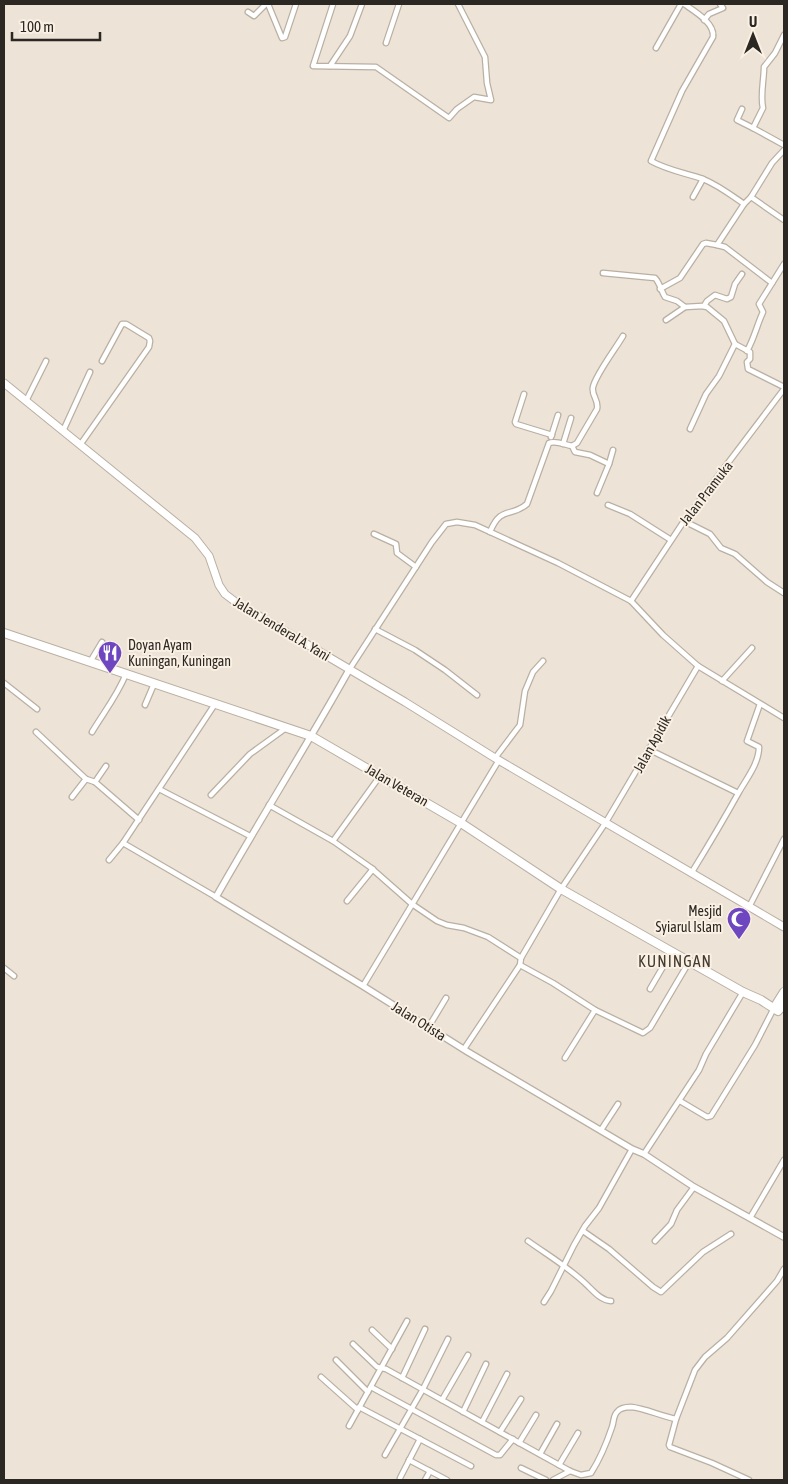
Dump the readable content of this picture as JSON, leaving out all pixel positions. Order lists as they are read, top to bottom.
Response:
{
  "streets": {
    "main road": ["Jalan Jenderal A. Yani", "Jalan Veteran"],
    "street": ["Jalan Pramuka", "Jalan Apidik", "Jalan Otista"]
  },
  "crossings": [
    ["Jalan Jenderal A. Yani", "Jalan Apidik"],
    ["Jalan Apidik", "Jalan Veteran"]
  ],
  "districts": ["KUNINGAN"],
  "places": {
    "restaurant": ["Doyan Ayam Kuningan, Kuningan"],
    "mosque": ["Mesjid Syiarul Islam"]
  },
  "scale_bar": "100 m",
  "north": "top"
}
